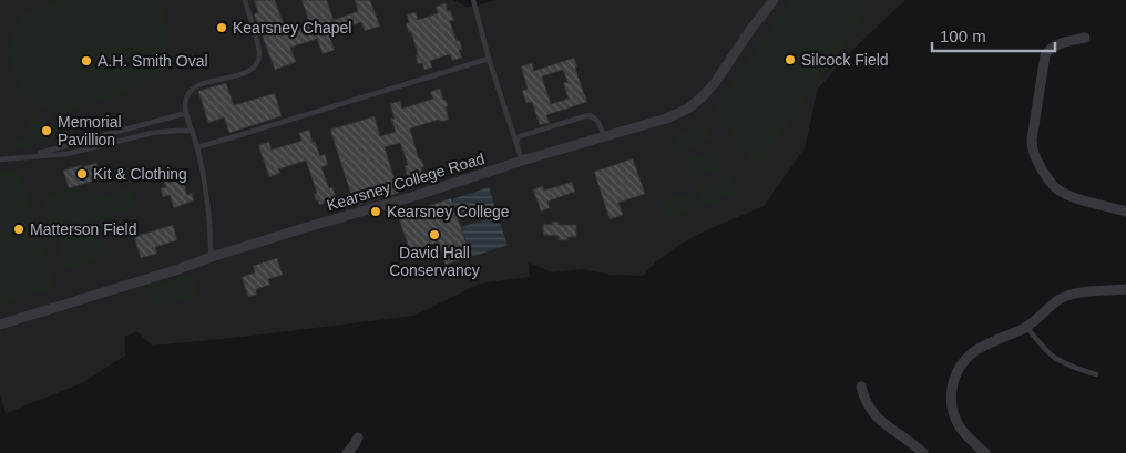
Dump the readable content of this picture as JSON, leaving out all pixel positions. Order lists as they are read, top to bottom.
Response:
{
  "streets": {
    "street": ["Kearsney College Road"]
  },
  "places": [
    "Kearsney Chapel",
    "Silcock Field",
    "A.H. Smith Oval",
    "Memorial Pavillion",
    "Kit & Clothing",
    "Kearsney College",
    "Matterson Field",
    "David Hall Conservancy"
  ],
  "scale_bar": "100 m"
}
